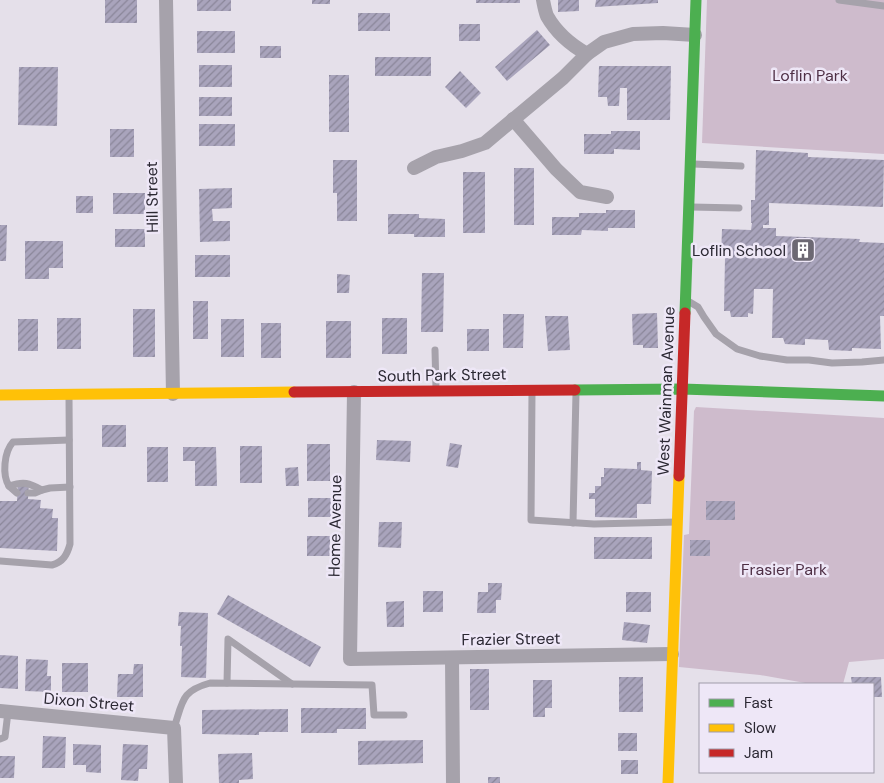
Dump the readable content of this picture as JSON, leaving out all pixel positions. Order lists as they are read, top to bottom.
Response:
{
  "streets": {
    "main road": ["South Park Street", "West Wainman Avenue"],
    "street": [
      "Hill Street",
      "Home Avenue",
      "Frazier Street",
      "Dixon Street"
    ]
  },
  "crossings": [
    ["Hill Street", "South Park Street"],
    ["South Park Street", "West Wainman Avenue"],
    ["South Park Street", "Home Avenue"],
    ["West Wainman Avenue", "Frazier Street"],
    ["Home Avenue", "Frazier Street"]
  ],
  "parks": ["Loflin Park", "Frasier Park"],
  "places": {
    "building": ["Loflin School"]
  },
  "legend": ["Fast", "Slow", "Jam"]
}
